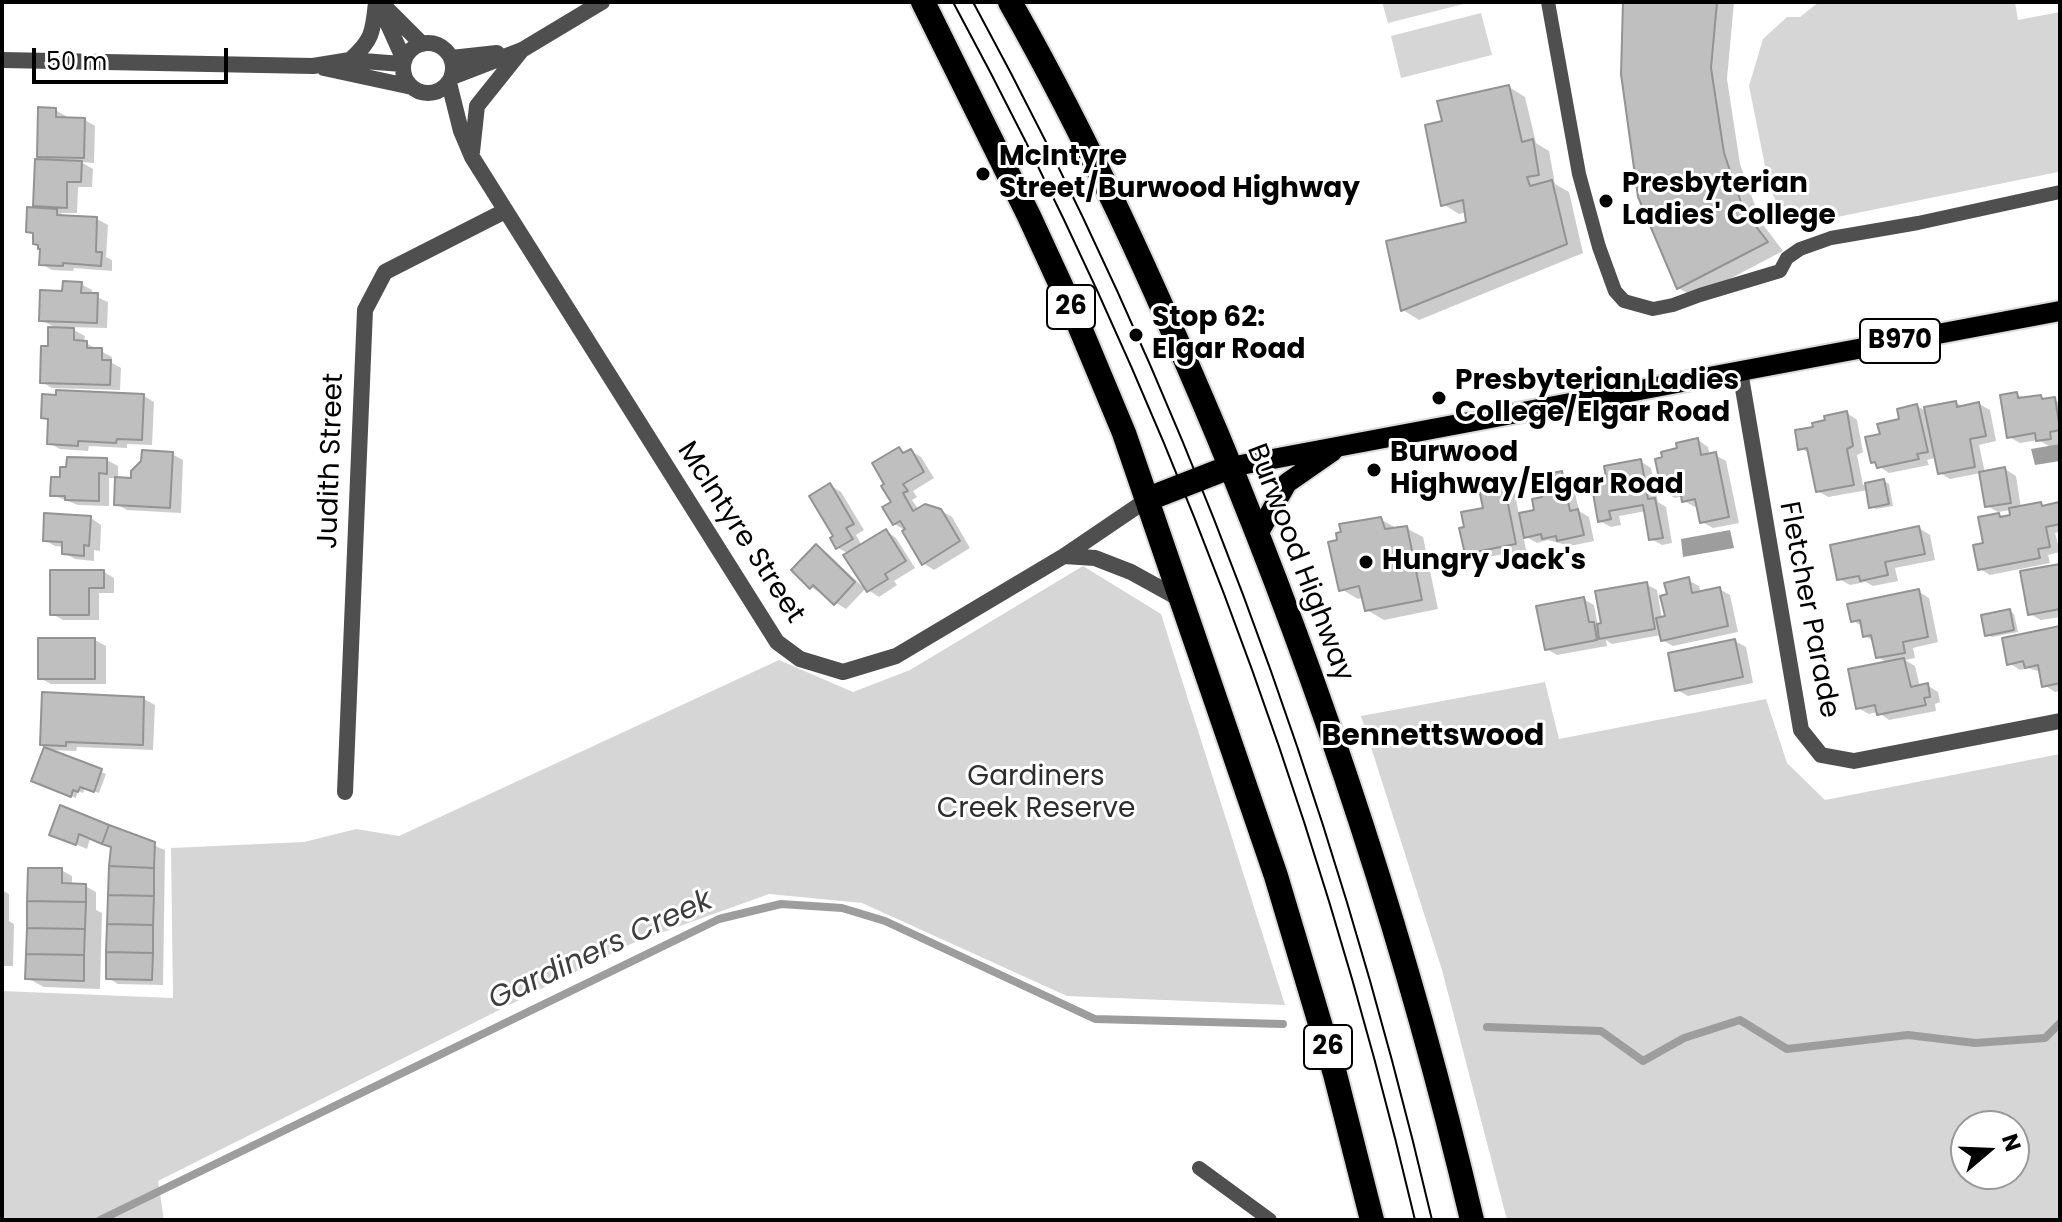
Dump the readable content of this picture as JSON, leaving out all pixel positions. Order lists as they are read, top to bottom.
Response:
{
  "streets": {
    "highway": ["26", "Burwood Highway"],
    "main road": ["B970"],
    "street": ["Judith Street", "McIntyre Street", "Fletcher Parade"]
  },
  "crossings": [
    ["26", "McIntyre Street"],
    ["B970", "Burwood Highway"],
    ["B970", "Fletcher Parade"],
    ["Judith Street", "McIntyre Street"]
  ],
  "districts": ["Bennettswood"],
  "water": ["Gardiners Creek"],
  "parks": ["Gardiners Creek Reserve"],
  "places": [
    "McIntyre Street/Burwood Highway",
    "Presbyterian Ladies' College",
    "Stop 62: Elgar Road",
    "Presbyterian Ladies College/Elgar Road",
    "Burwood Highway/Elgar Road",
    "Hungry Jack's"
  ],
  "scale_bar": "50 m",
  "north": "right"
}
